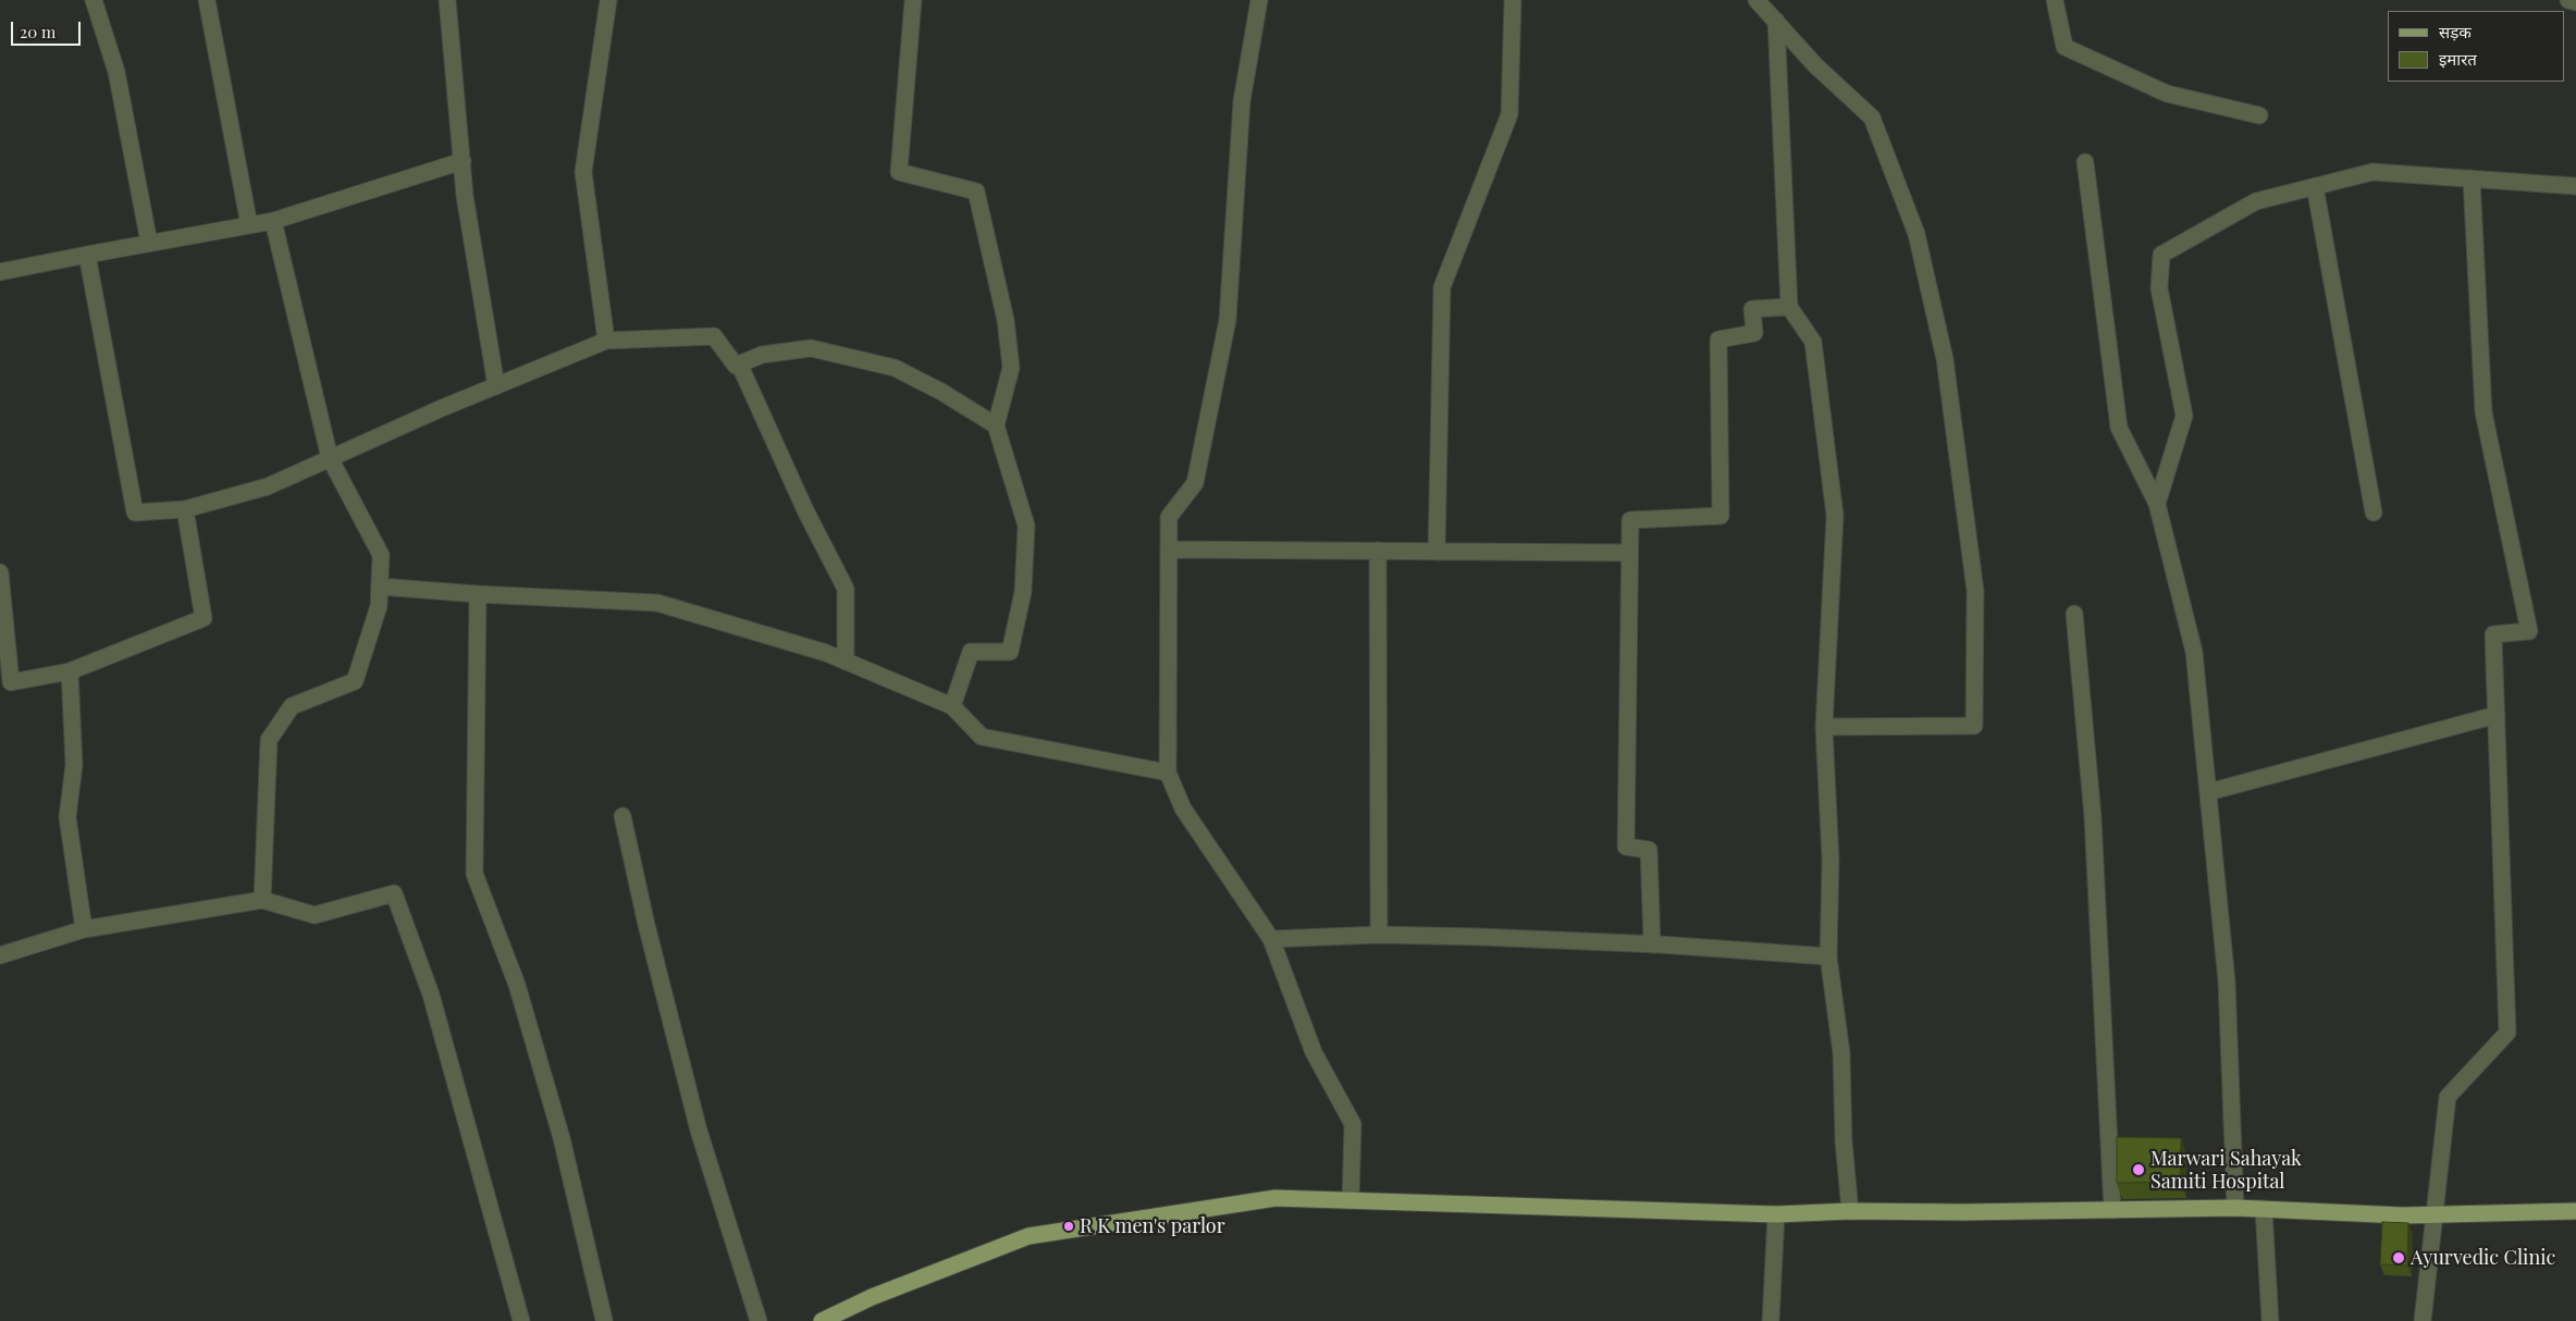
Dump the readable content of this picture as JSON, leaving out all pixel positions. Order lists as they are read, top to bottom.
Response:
{
  "places": ["Marwari Sahayak Samiti Hospital", "R K men's parlor", "Ayurvedic Clinic"],
  "legend": ["सड़क", "इमारत"],
  "scale_bar": "20 m"
}
